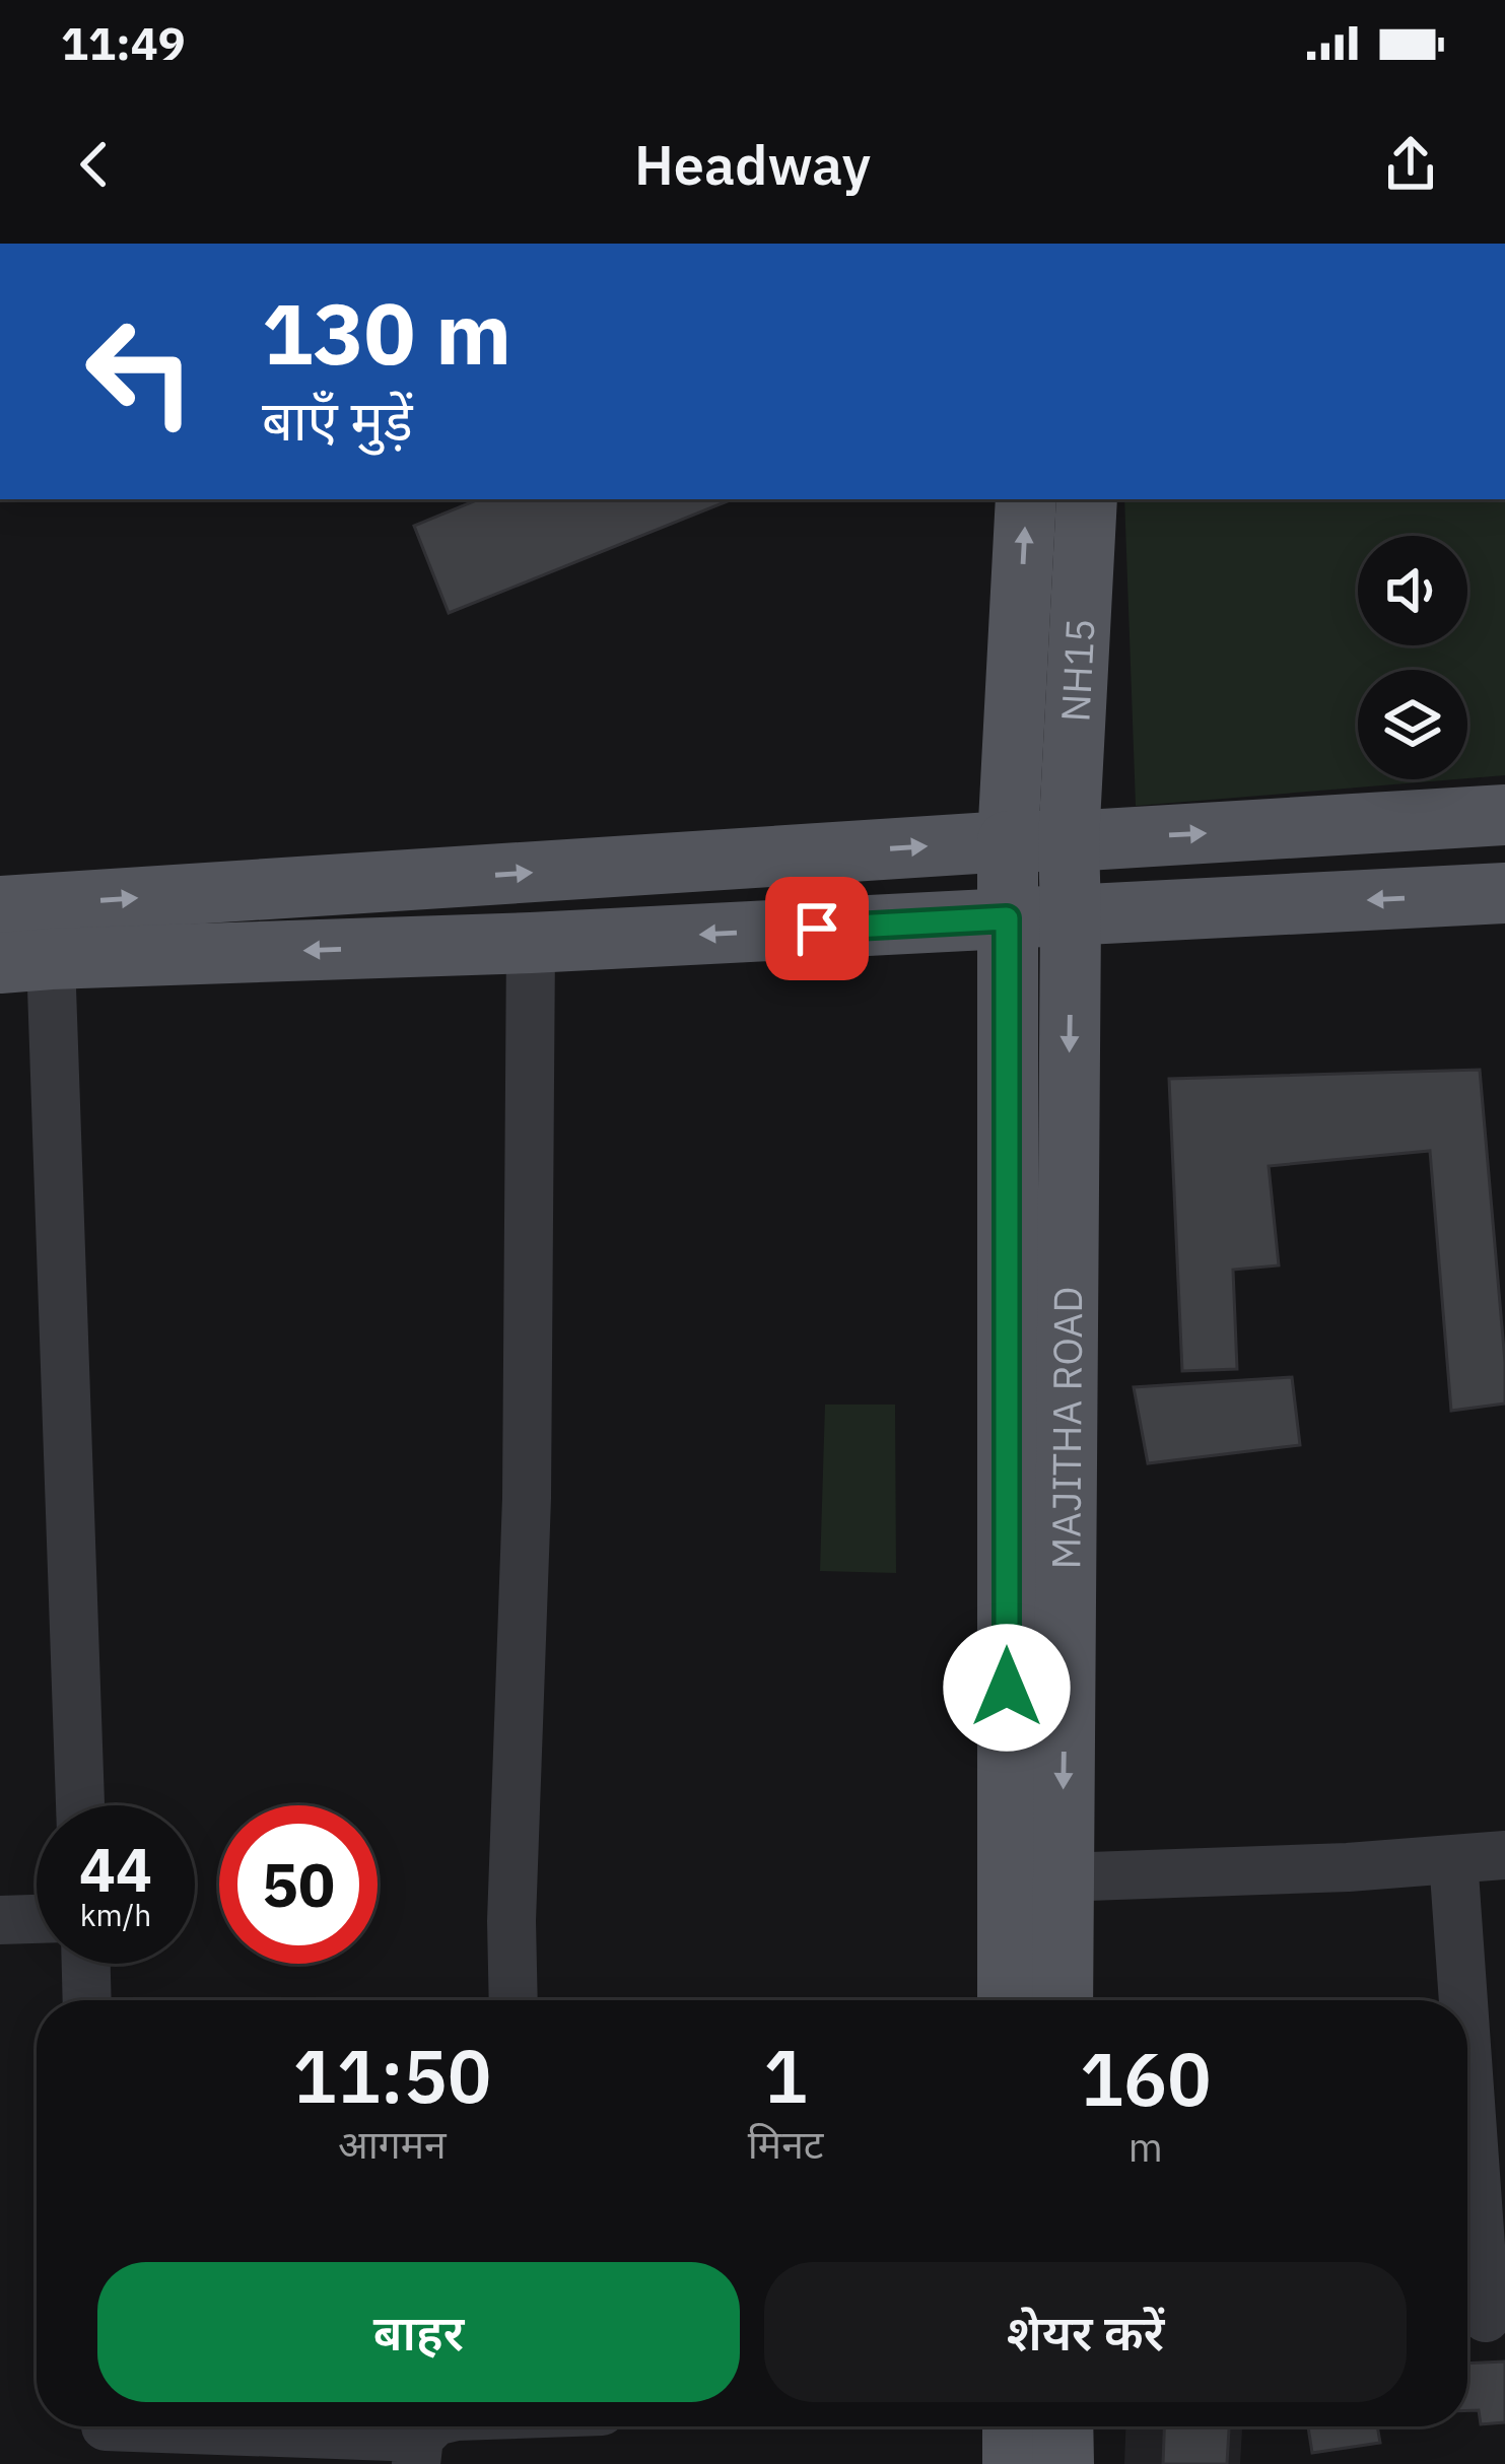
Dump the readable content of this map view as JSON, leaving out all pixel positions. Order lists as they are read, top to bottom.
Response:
{
  "streets": {
    "main road": ["NH15", "MAJITHA ROAD"]
  },
  "crossings": [
    ["NH15", "MAJITHA ROAD"]
  ],
  "page": {
    "status": "11:49",
    "header": "Headway",
    "turn": ["130 m", "बाएँ मुड़ें"],
    "speed": "44 km/h",
    "limit": "50",
    "eta": [
      "11:50",
      "आगमन",
      "1",
      "मिनट",
      "160",
      "m"
    ],
    "buttons": ["बाहर", "शेयर करें"]
  }
}
